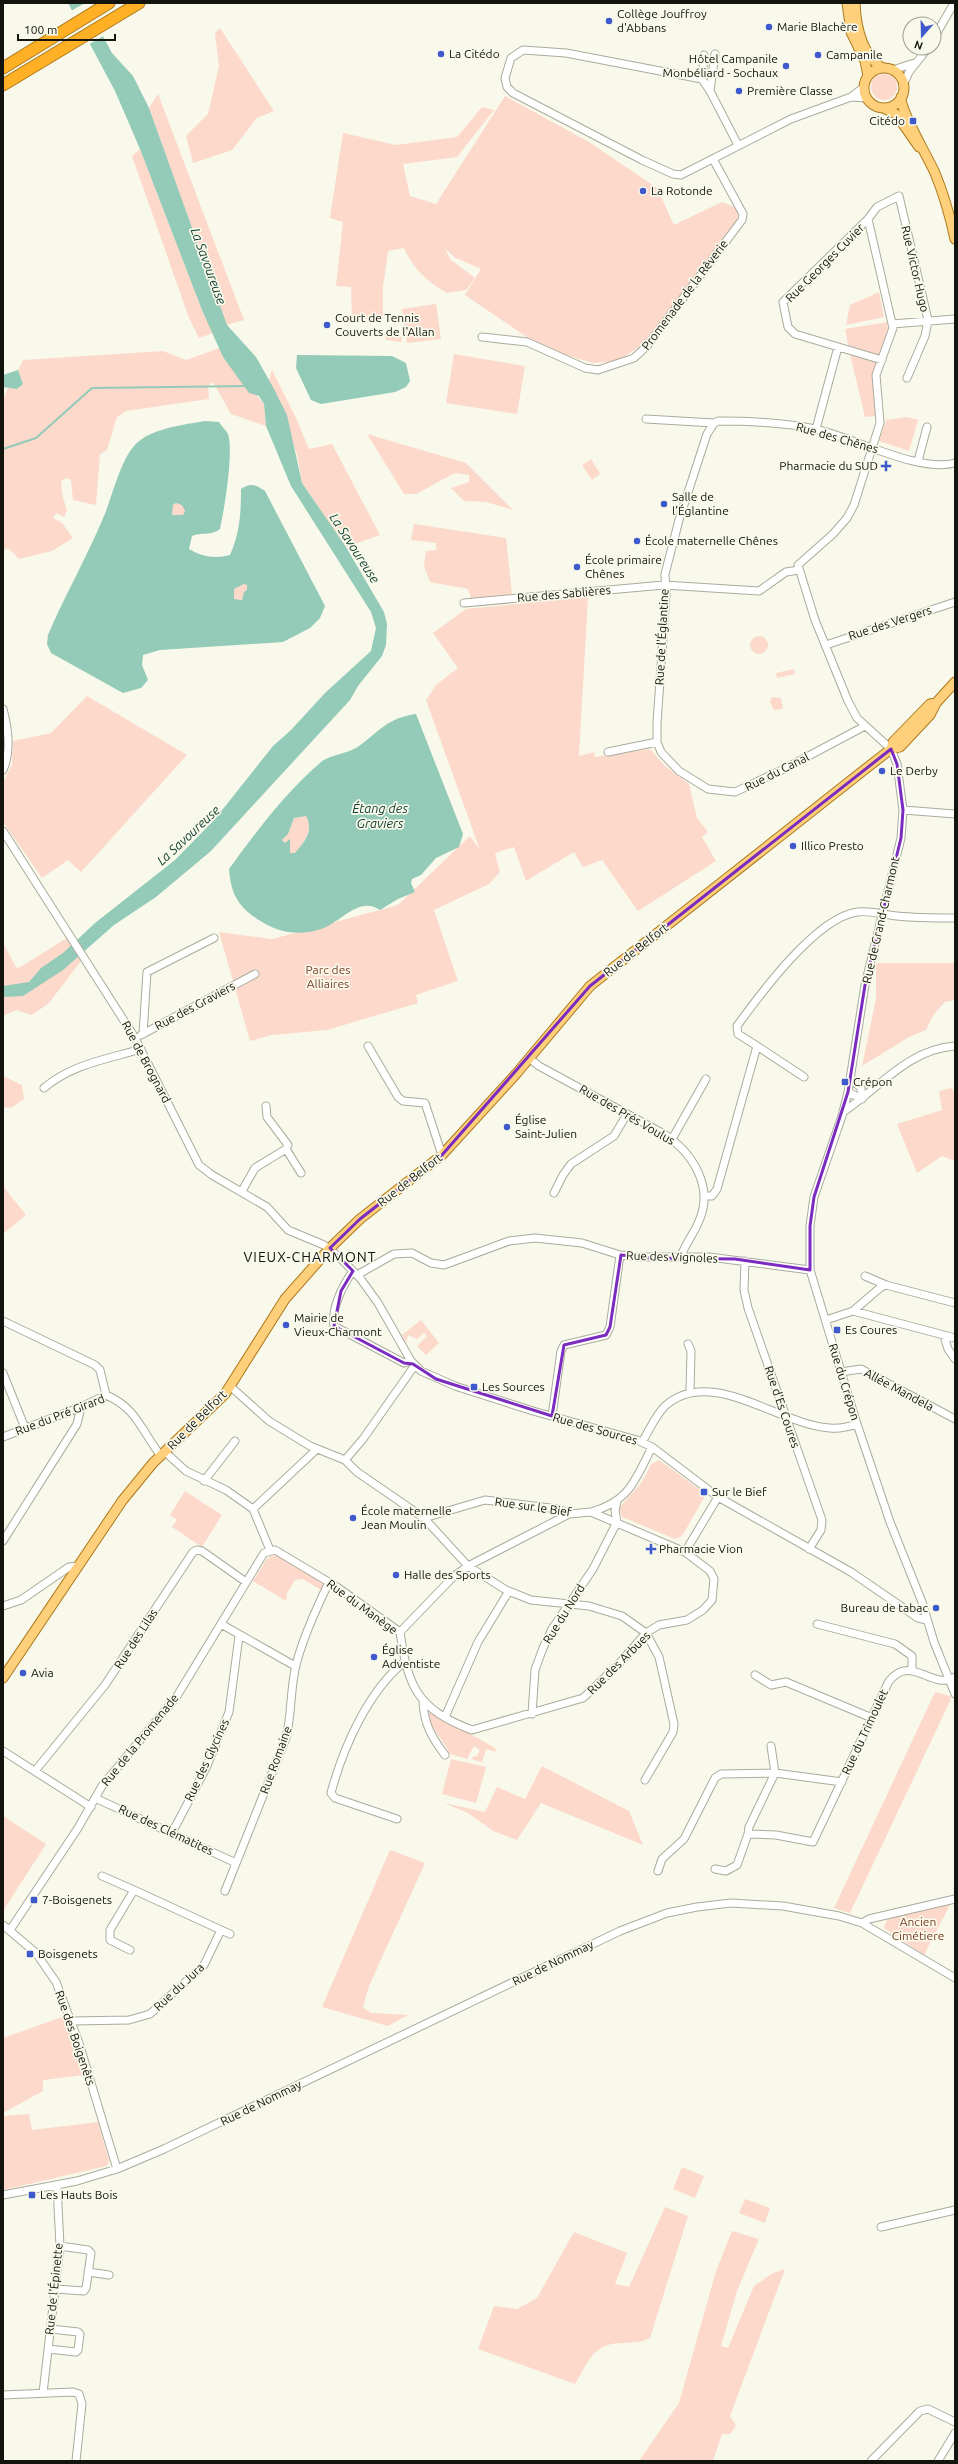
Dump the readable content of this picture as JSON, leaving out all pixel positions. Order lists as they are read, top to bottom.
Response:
{
  "streets": {
    "main road": ["Rue de Belfort"],
    "street": [
      "Rue Georges Cuvier",
      "Rue Victor Hugo",
      "Promenade de la Rêverie",
      "Rue des Chênes",
      "Rue des Sablières",
      "Rue des Vergers",
      "Rue de l'Églantine",
      "Rue du Canal",
      "Rue de Grand-Charmont",
      "Rue des Graviers",
      "Rue de Brognard",
      "Rue des Prés Voulus",
      "Rue des Vignoles",
      "Rue du Crépon",
      "Allée Mandela",
      "Rue d'Es Coures",
      "Rue du Pré Girard",
      "Rue des Sources",
      "Rue sur le Bief",
      "Rue du Manège",
      "Rue du Nord",
      "Rue des Lilas",
      "Rue des Arbues",
      "Rue du Trimoulet",
      "Rue de la Promenade",
      "Rue des Glycines",
      "Rue Romaine",
      "Rue des Clématites",
      "Rue de Nommay",
      "Rue du Jura",
      "Rue des Boigenêts",
      "Rue de l'Épinette"
    ]
  },
  "crossings": [
    ["Rue Georges Cuvier", "Rue Victor Hugo"],
    ["Rue des Chênes", "Rue de l'Églantine"],
    ["Rue des Sablières", "Rue de l'Églantine"],
    ["Rue de l'Églantine", "Rue du Canal"],
    ["Rue de Grand-Charmont", "Rue de Belfort"],
    ["Rue de Grand-Charmont", "Rue du Crépon"],
    ["Rue de Belfort", "Rue de Brognard"],
    ["Rue de Belfort", "Rue des Prés Voulus"],
    ["Rue de Belfort", "Rue du Pré Girard"],
    ["Rue de Belfort", "Rue des Sources"],
    ["Rue des Graviers", "Rue de Brognard"],
    ["Rue de Brognard", "Rue des Sources"],
    ["Rue des Prés Voulus", "Rue des Vignoles"],
    ["Rue des Vignoles", "Rue du Crépon"],
    ["Rue des Vignoles", "Rue d'Es Coures"],
    ["Rue des Vignoles", "Rue des Sources"],
    ["Rue du Crépon", "Allée Mandela"],
    ["Rue du Crépon", "Rue des Sources"],
    ["Rue d'Es Coures", "Rue des Sources"],
    ["Rue sur le Bief", "Rue du Nord"],
    ["Rue sur le Bief", "Rue des Arbues"],
    ["Rue du Manège", "Rue des Arbues"],
    ["Rue du Manège", "Rue de la Promenade"],
    ["Rue du Manège", "Rue Romaine"],
    ["Rue du Nord", "Rue des Arbues"],
    ["Rue des Lilas", "Rue de la Promenade"],
    ["Rue de la Promenade", "Rue des Clématites"],
    ["Rue de la Promenade", "Rue des Boigenêts"],
    ["Rue des Glycines", "Rue des Clématites"],
    ["Rue Romaine", "Rue des Clématites"],
    ["Rue de Nommay", "Rue des Boigenêts"],
    ["Rue de Nommay", "Rue de l'Épinette"],
    ["Rue du Jura", "Rue des Boigenêts"]
  ],
  "districts": ["VIEUX-CHARMONT"],
  "water": ["La Savoureuse", "Étang des Graviers"],
  "parks": ["Parc des Alliaires", "Ancien Cimétiere"],
  "places": {
    "other": [
      "Collège Jouffroy d'Abbans",
      "Marie Blachère",
      "La Citédo",
      "Campanile",
      "Hôtel Campanile Monbéliard - Sochaux",
      "Première Classe",
      "La Rotonde",
      "Court de Tennis Couverts de l'Allan",
      "Salle de l'Églantine",
      "École maternelle Chênes",
      "École primaire Chênes",
      "Le Derby",
      "Illico Presto",
      "Église Saint-Julien",
      "Mairie de Vieux-Charmont",
      "École maternelle Jean Moulin",
      "Halle des Sports",
      "Bureau de tabac",
      "Église Adventiste",
      "Avia"
    ],
    "transit": [
      "Citédo",
      "Crépon",
      "Es Coures",
      "Les Sources",
      "Sur le Bief",
      "7-Boisgenets",
      "Boisgenets",
      "Les Hauts Bois"
    ],
    "health": ["Pharmacie du SUD", "Pharmacie Vion"]
  },
  "scale_bar": "100 m",
  "north": "bottom"
}
